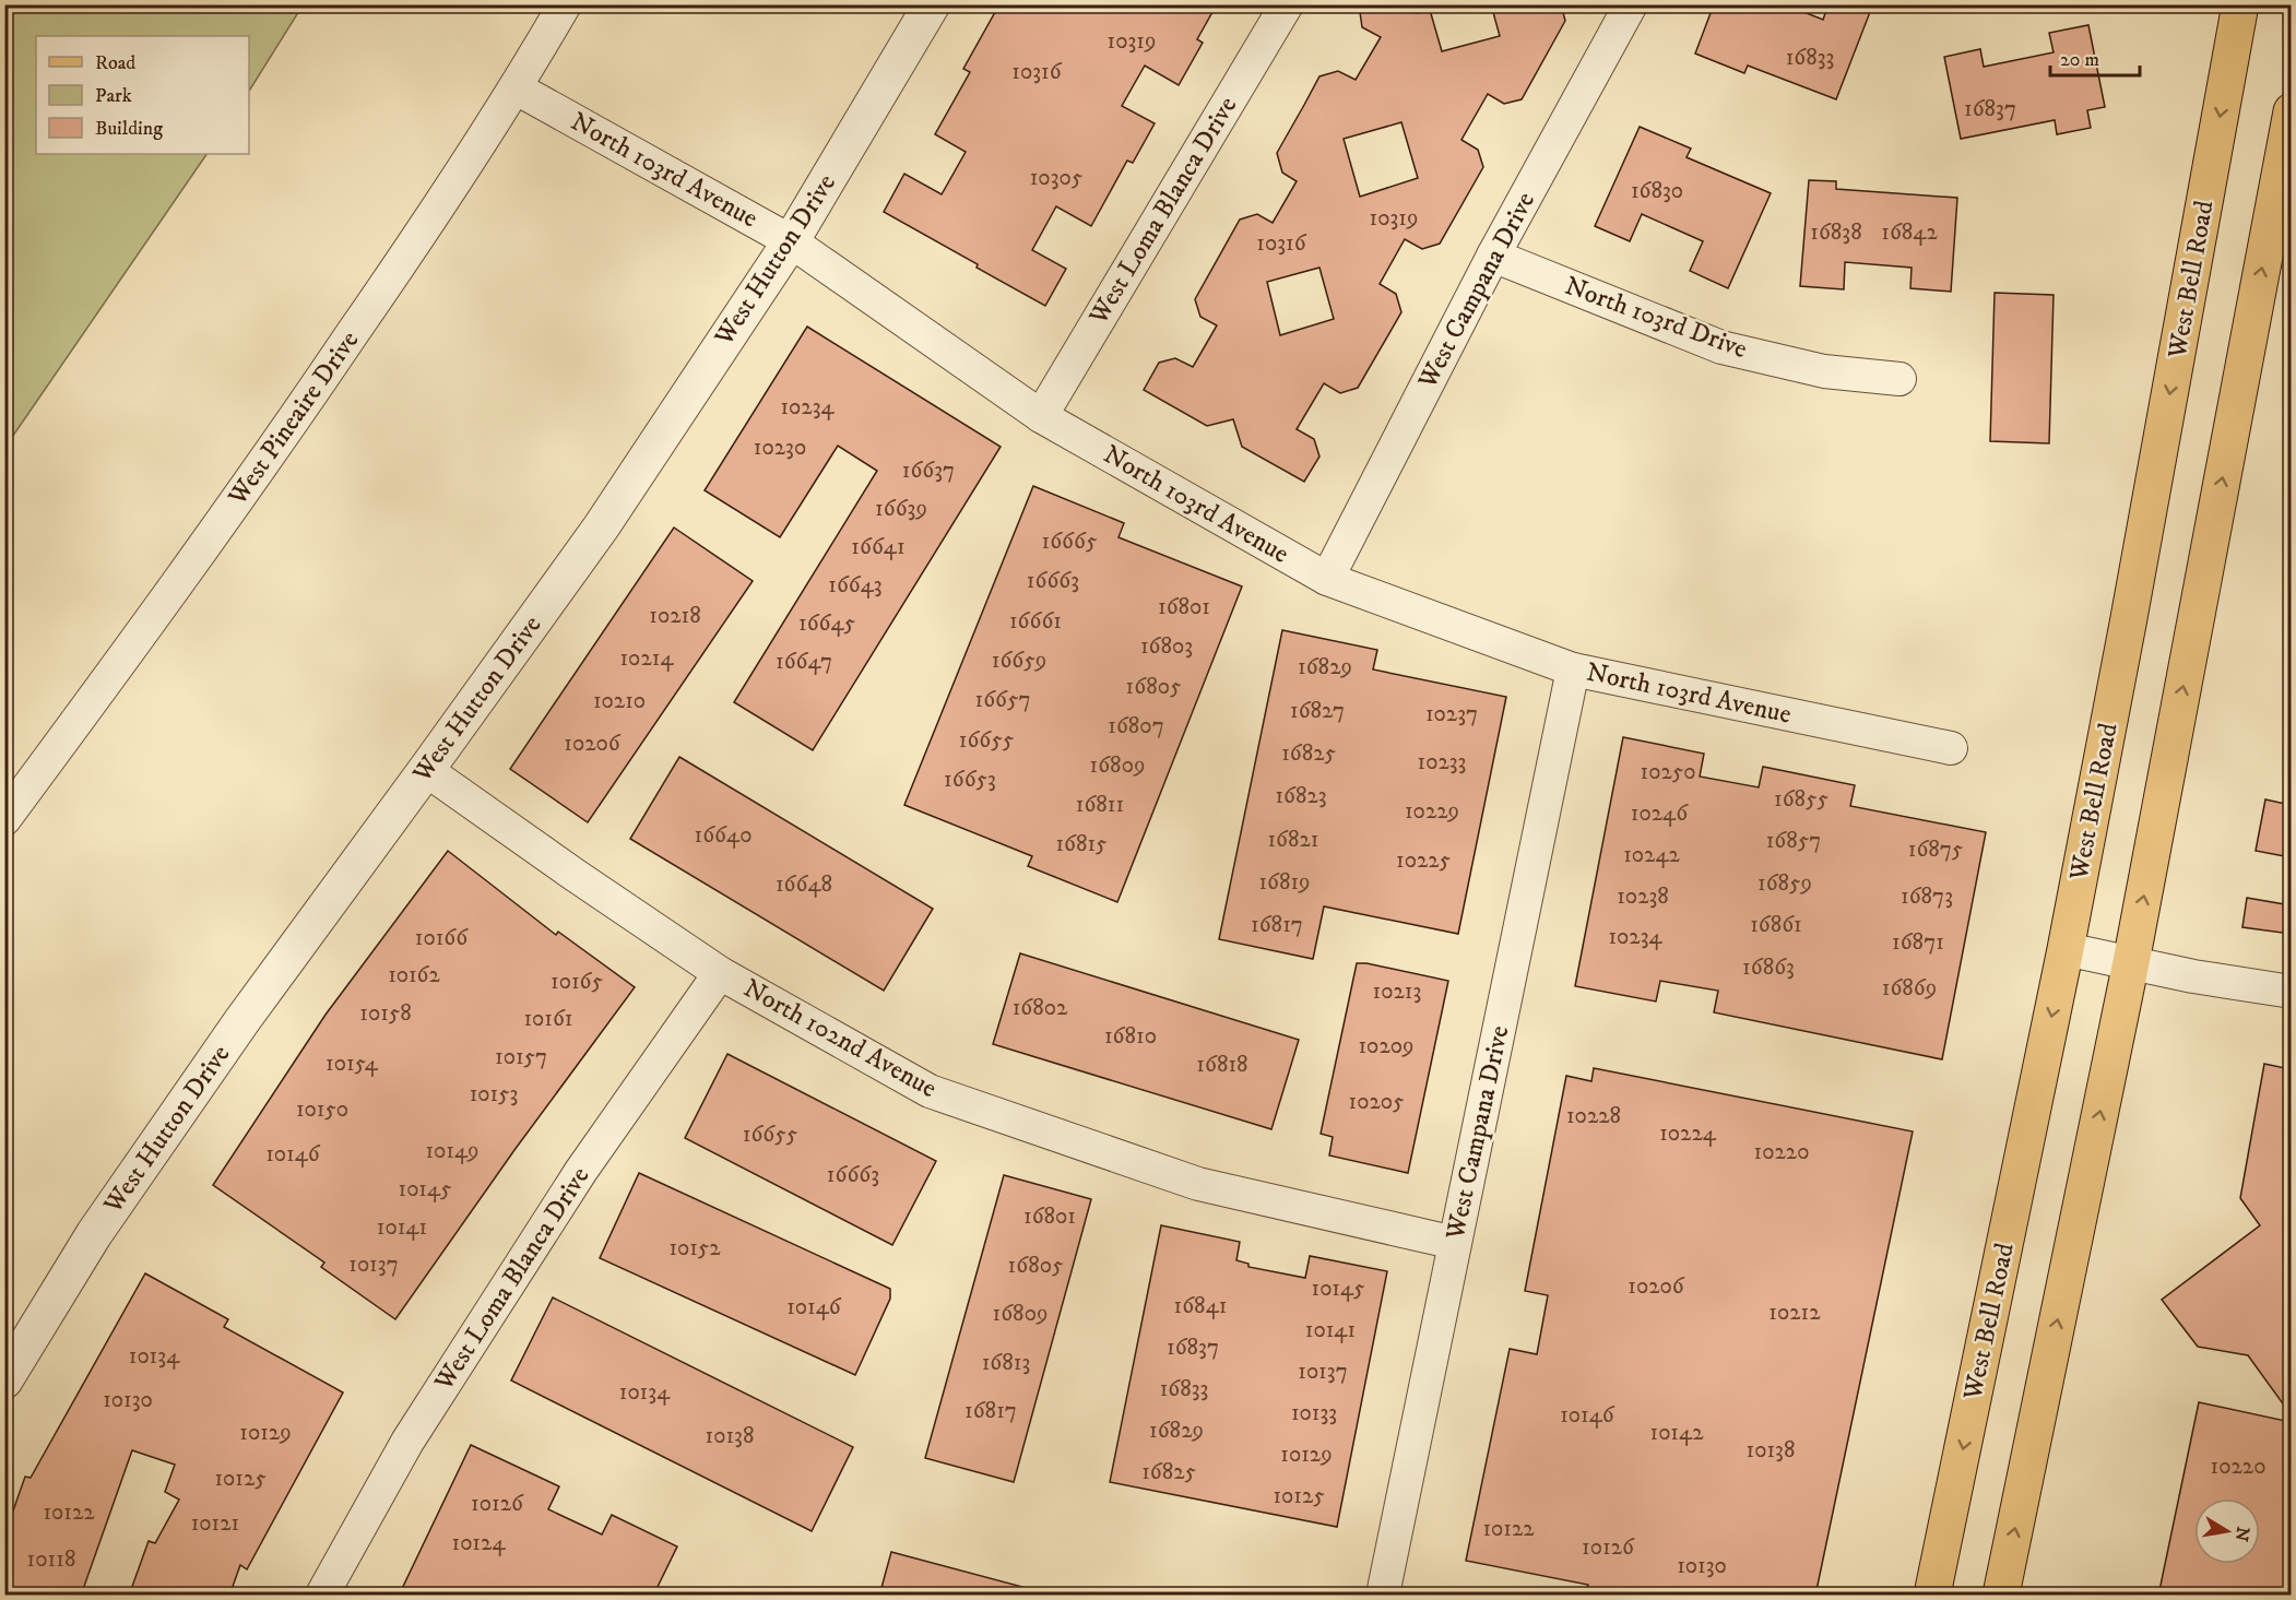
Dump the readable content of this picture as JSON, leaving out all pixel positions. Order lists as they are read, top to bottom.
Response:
{
  "streets": {
    "main road": ["West Bell Road"],
    "street": [
      "North 103rd Avenue",
      "West Loma Blanca Drive",
      "West Hutton Drive",
      "West Campana Drive",
      "North 103rd Drive",
      "West Pineaire Drive",
      "North 102nd Avenue"
    ]
  },
  "crossings": [
    ["North 103rd Avenue", "West Loma Blanca Drive"],
    ["North 103rd Avenue", "West Hutton Drive"],
    ["North 103rd Avenue", "West Campana Drive"],
    ["North 103rd Avenue", "West Pineaire Drive"],
    ["West Loma Blanca Drive", "North 102nd Avenue"],
    ["West Hutton Drive", "North 102nd Avenue"],
    ["West Campana Drive", "North 103rd Drive"],
    ["West Campana Drive", "North 102nd Avenue"]
  ],
  "house_numbers": [
    "10319",
    "16833",
    "10316",
    "16837",
    "10305",
    "16830",
    "10319",
    "16838",
    "16842",
    "10316",
    "10234",
    "10230",
    "16637",
    "16639",
    "16665",
    "16641",
    "16663",
    "16643",
    "16801",
    "10218",
    "16661",
    "16645",
    "16803",
    "10214",
    "16659",
    "16647",
    "16829",
    "16805",
    "16657",
    "10210",
    "16827",
    "10237",
    "16807",
    "16655",
    "10206",
    "16825",
    "10233",
    "16809",
    "10250",
    "16653",
    "16823",
    "16855",
    "16811",
    "10229",
    "10246",
    "16640",
    "16821",
    "16857",
    "16815",
    "16875",
    "10242",
    "10225",
    "16819",
    "16859",
    "16648",
    "10238",
    "16873",
    "16817",
    "16861",
    "10234",
    "10166",
    "16871",
    "16863",
    "10162",
    "10165",
    "16869",
    "10213",
    "16802",
    "10158",
    "10161",
    "16810",
    "10209",
    "10157",
    "10154",
    "16818",
    "10153",
    "10205",
    "10150",
    "10228",
    "10224",
    "16655",
    "10149",
    "10220",
    "10146",
    "16663",
    "10145",
    "16801",
    "10141",
    "10152",
    "10137",
    "16805",
    "10206",
    "10145",
    "16841",
    "10146",
    "10212",
    "16809",
    "10141",
    "16837",
    "10134",
    "16813",
    "10137",
    "16833",
    "10134",
    "10130",
    "16817",
    "10133",
    "10146",
    "16829",
    "10129",
    "10142",
    "10138",
    "10138",
    "10129",
    "10220",
    "16825",
    "10125",
    "10125",
    "10126",
    "10122",
    "10121",
    "10122",
    "10124",
    "10126",
    "10118",
    "10130"
  ],
  "legend": ["Road", "Park", "Building"],
  "scale_bar": "20 m",
  "north": "right"
}
